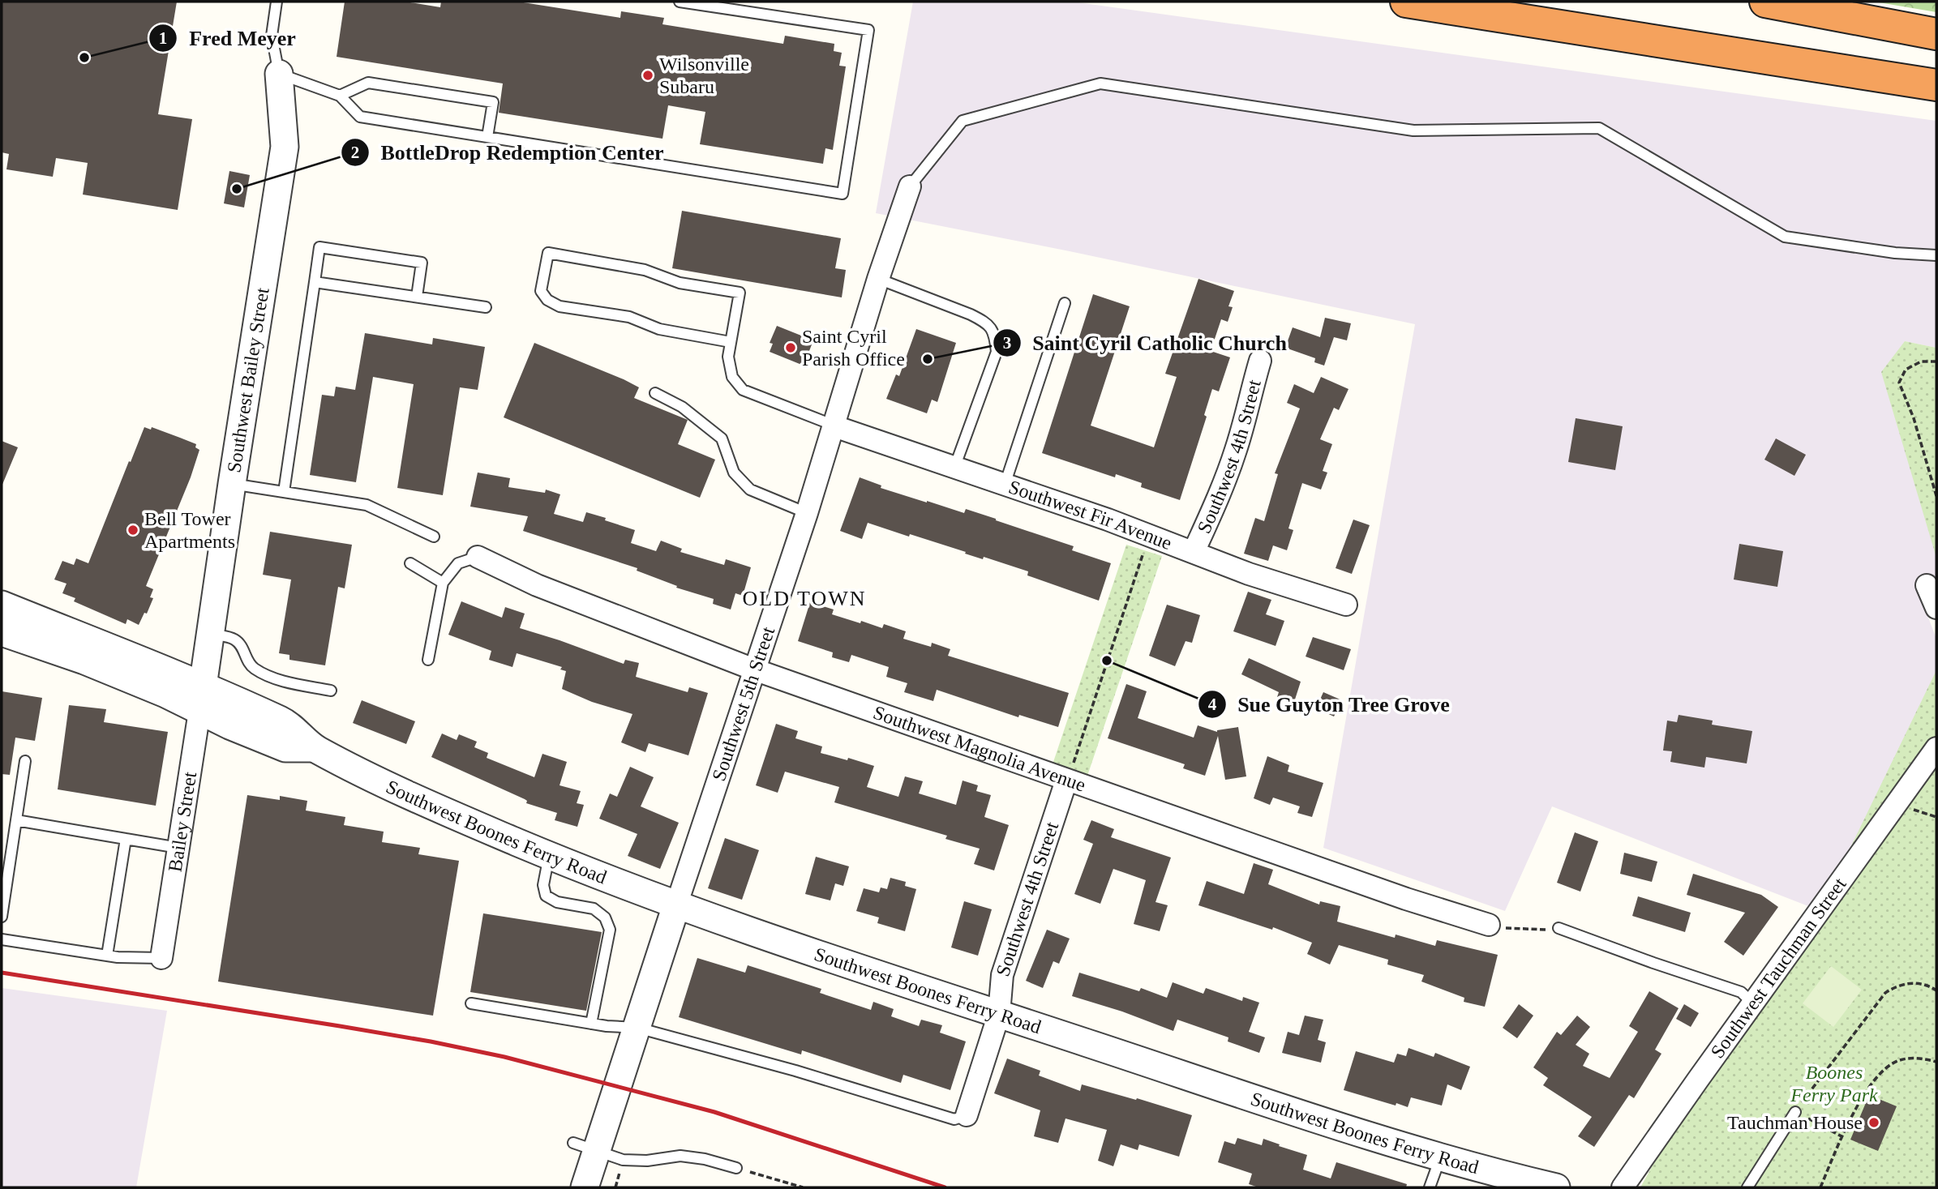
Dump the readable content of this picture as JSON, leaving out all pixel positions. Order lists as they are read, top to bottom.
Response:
{
  "streets": {
    "street": [
      "Southwest Bailey Street",
      "Southwest 4th Street",
      "Southwest Fir Avenue",
      "Southwest 5th Street",
      "Southwest Magnolia Avenue",
      "Bailey Street",
      "Southwest Boones Ferry Road",
      "Southwest Tauchman Street"
    ]
  },
  "crossings": [
    ["Southwest Bailey Street", "Bailey Street"],
    ["Southwest Bailey Street", "Southwest Boones Ferry Road"],
    ["Southwest 4th Street", "Southwest Fir Avenue"],
    ["Southwest 4th Street", "Southwest Magnolia Avenue"],
    ["Southwest 4th Street", "Southwest Boones Ferry Road"],
    ["Southwest Fir Avenue", "Southwest 5th Street"],
    ["Southwest 5th Street", "Southwest Magnolia Avenue"],
    ["Southwest 5th Street", "Southwest Boones Ferry Road"],
    ["Bailey Street", "Southwest Boones Ferry Road"]
  ],
  "districts": ["OLD TOWN"],
  "parks": ["Boones Ferry Park"],
  "places": [
    "Fred Meyer",
    "Wilsonville Subaru",
    "BottleDrop Redemption Center",
    "Saint Cyril Parish Office",
    "Saint Cyril Catholic Church",
    "Bell Tower Apartments",
    "Sue Guyton Tree Grove",
    "Tauchman House"
  ]
}
